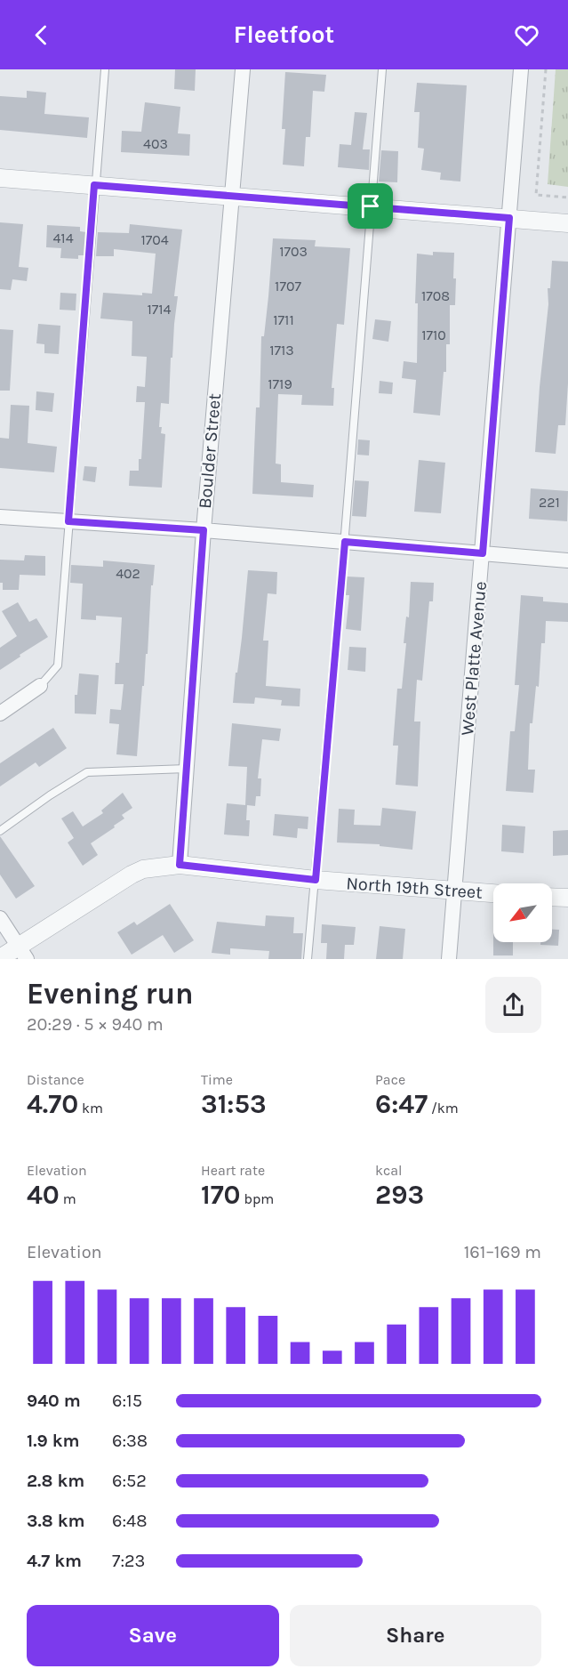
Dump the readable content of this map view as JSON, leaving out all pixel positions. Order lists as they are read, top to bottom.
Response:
{
  "streets": {
    "street": ["Boulder Street", "West Platte Avenue", "North 19th Street"]
  },
  "crossings": [
    ["Boulder Street", "North 19th Street"],
    ["West Platte Avenue", "North 19th Street"]
  ],
  "house_numbers": [
    "403",
    "414",
    "1704",
    "1703",
    "1707",
    "1708",
    "1714",
    "1711",
    "1710",
    "1713",
    "1719",
    "221",
    "402"
  ],
  "north": "bottom left",
  "page": {
    "header": "Fleetfoot",
    "heading": ["Evening run", "20:29 · 5 × 940 m"],
    "stats": [
      ["Distance", "4.70 km"],
      ["Time", "31:53"],
      ["Pace", "6:47 /km"],
      ["Elevation", "40 m"],
      ["Heart rate", "170 bpm"],
      ["kcal", "293"]
    ],
    "chart": ["Elevation", "161–169 m"],
    "list": [
      {
        "name": "940 m",
        "note": "6:15"
      },
      {
        "name": "1.9 km",
        "note": "6:38"
      },
      {
        "name": "2.8 km",
        "note": "6:52"
      },
      {
        "name": "3.8 km",
        "note": "6:48"
      },
      {
        "name": "4.7 km",
        "note": "7:23"
      }
    ],
    "buttons": ["Save", "Share"]
  }
}
